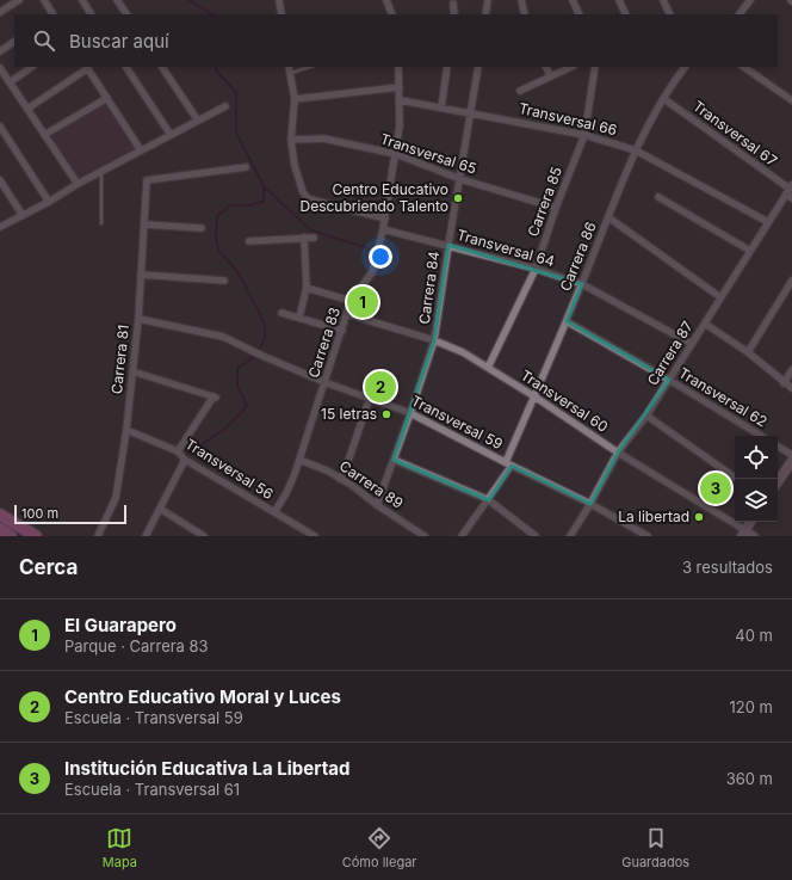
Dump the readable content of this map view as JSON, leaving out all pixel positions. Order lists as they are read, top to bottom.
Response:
{
  "streets": {
    "street": [
      "Transversal 66",
      "Transversal 67",
      "Transversal 65",
      "Carrera 85",
      "Transversal 64",
      "Carrera 86",
      "Carrera 84",
      "Carrera 83",
      "Carrera 87",
      "Carrera 81",
      "Transversal 62",
      "Transversal 60",
      "Transversal 59",
      "Transversal 56",
      "Carrera 89"
    ]
  },
  "crossings": [
    ["Transversal 66", "Carrera 85"],
    ["Transversal 66", "Carrera 86"],
    ["Transversal 66", "Carrera 84"],
    ["Transversal 66", "Carrera 83"],
    ["Transversal 66", "Carrera 87"],
    ["Transversal 67", "Carrera 86"],
    ["Transversal 67", "Carrera 87"],
    ["Transversal 65", "Carrera 85"],
    ["Transversal 65", "Carrera 84"],
    ["Transversal 65", "Carrera 83"],
    ["Carrera 85", "Transversal 64"],
    ["Carrera 85", "Transversal 60"],
    ["Transversal 64", "Carrera 86"],
    ["Transversal 64", "Carrera 84"],
    ["Transversal 64", "Carrera 83"],
    ["Transversal 64", "Carrera 87"],
    ["Carrera 86", "Transversal 62"],
    ["Carrera 86", "Transversal 60"],
    ["Carrera 86", "Transversal 59"],
    ["Carrera 84", "Transversal 60"],
    ["Carrera 84", "Transversal 59"],
    ["Carrera 84", "Carrera 89"],
    ["Carrera 83", "Transversal 60"],
    ["Carrera 83", "Transversal 59"],
    ["Carrera 83", "Transversal 56"],
    ["Carrera 83", "Carrera 89"],
    ["Carrera 87", "Transversal 62"],
    ["Carrera 87", "Transversal 60"],
    ["Carrera 87", "Transversal 59"],
    ["Carrera 81", "Transversal 59"],
    ["Carrera 81", "Transversal 56"]
  ],
  "places": ["Centro Educativo Descubriendo Talento", "15 letras", "La libertad"],
  "scale_bar": "100 m",
  "page": {
    "search": "Buscar aquí",
    "pins": ["1", "2", "3"],
    "scale": "100 m",
    "heading": ["Cerca", "3 resultados"],
    "list": [
      {
        "mark": "1",
        "name": "El Guarapero",
        "note": "Parque · Carrera 83",
        "value": "40 m"
      },
      {
        "mark": "2",
        "name": "Centro Educativo Moral y Luces",
        "note": "Escuela · Transversal 59",
        "value": "120 m"
      },
      {
        "mark": "3",
        "name": "Institución Educativa La Libertad",
        "note": "Escuela · Transversal 61",
        "value": "360 m"
      }
    ],
    "nav": ["Mapa", "Cómo llegar", "Guardados"]
  }
}
